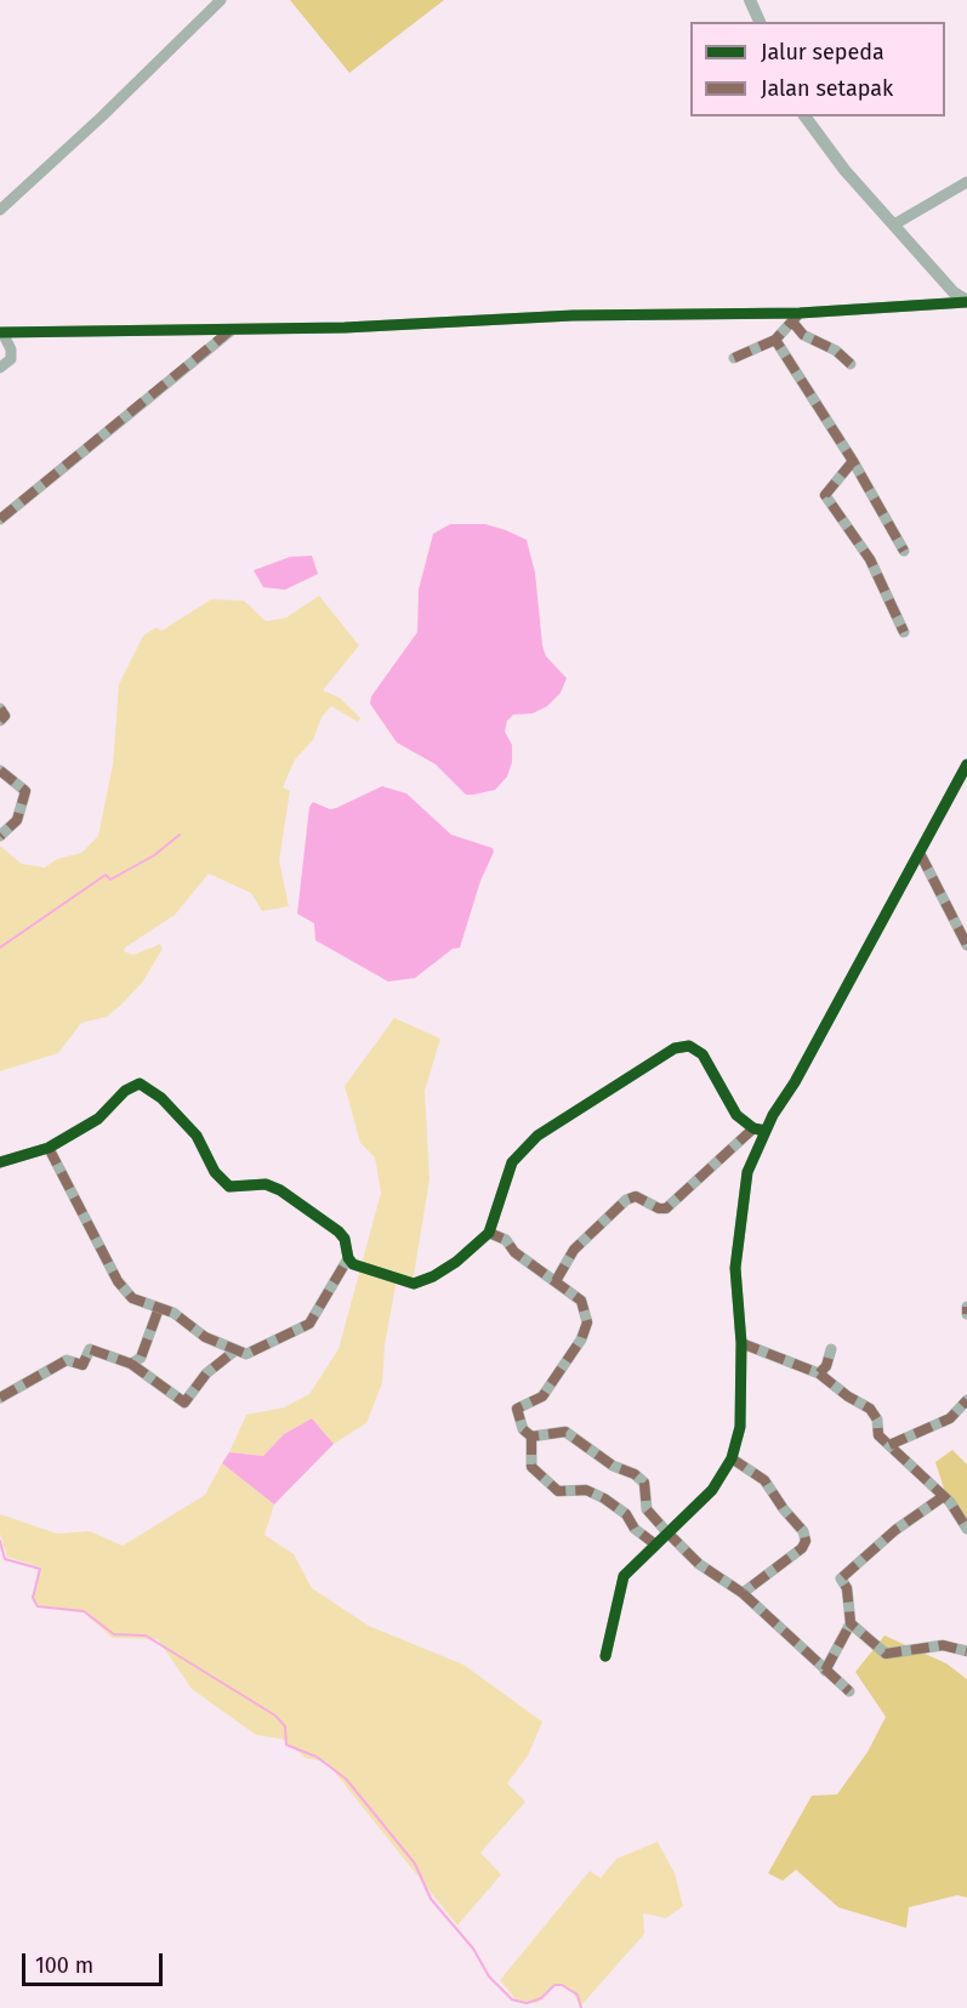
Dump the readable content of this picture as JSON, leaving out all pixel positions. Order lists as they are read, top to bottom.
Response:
{
  "legend": ["Jalur sepeda", "Jalan setapak"],
  "scale_bar": "100 m"
}
